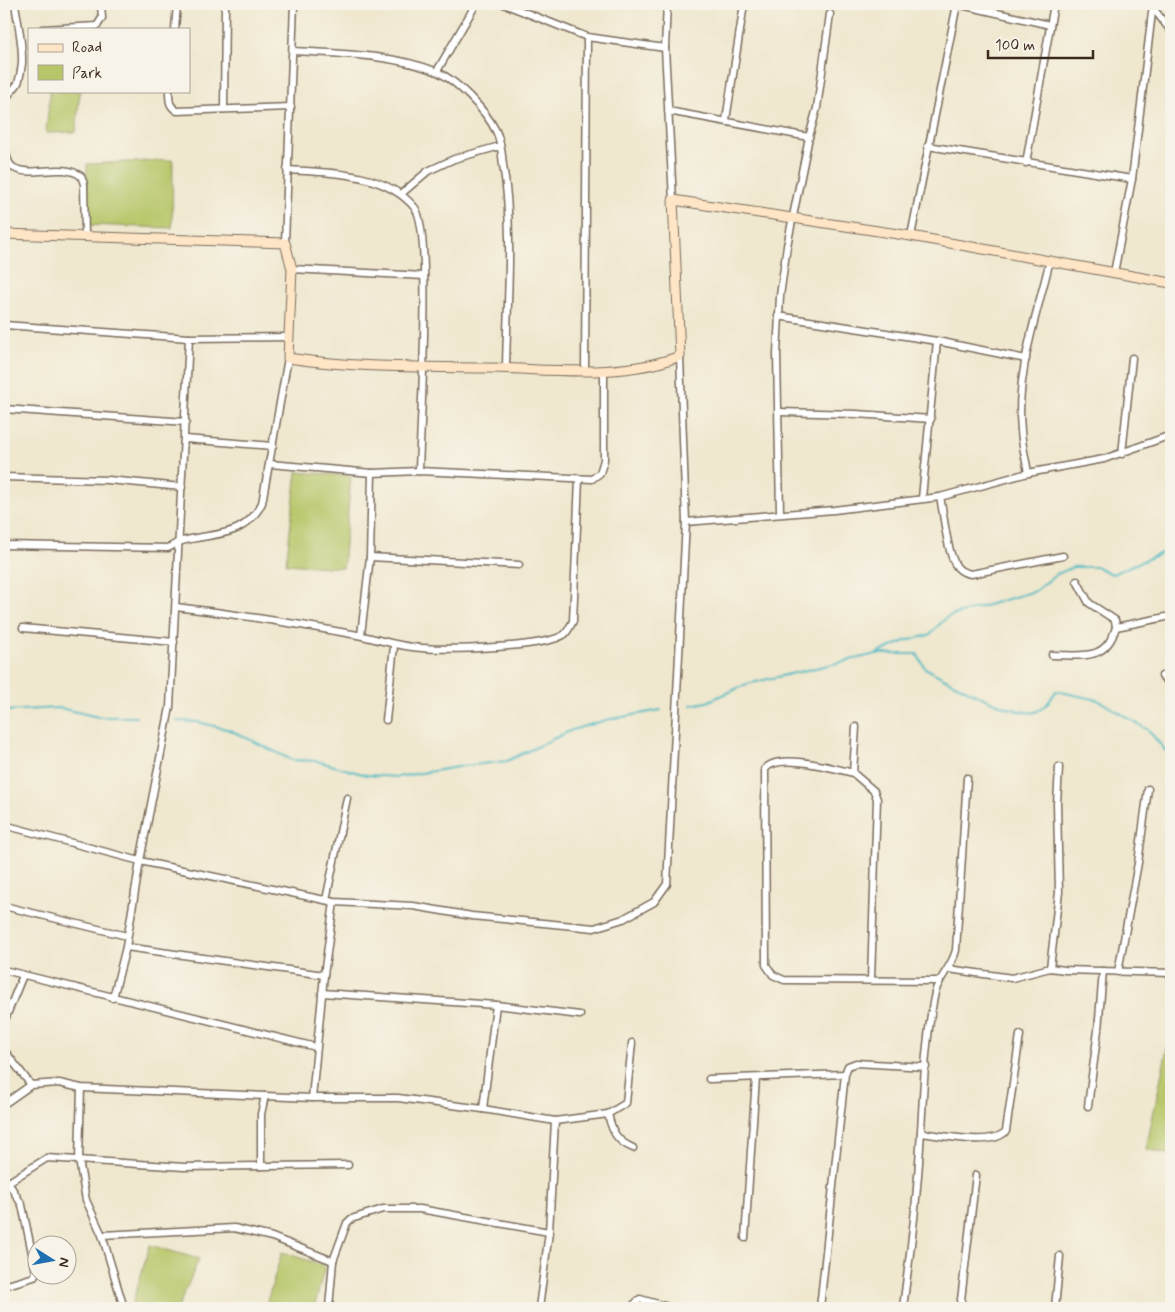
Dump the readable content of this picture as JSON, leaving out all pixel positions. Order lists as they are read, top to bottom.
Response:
{
  "legend": ["Road", "Park"],
  "scale_bar": "100 m",
  "north": "right"
}
